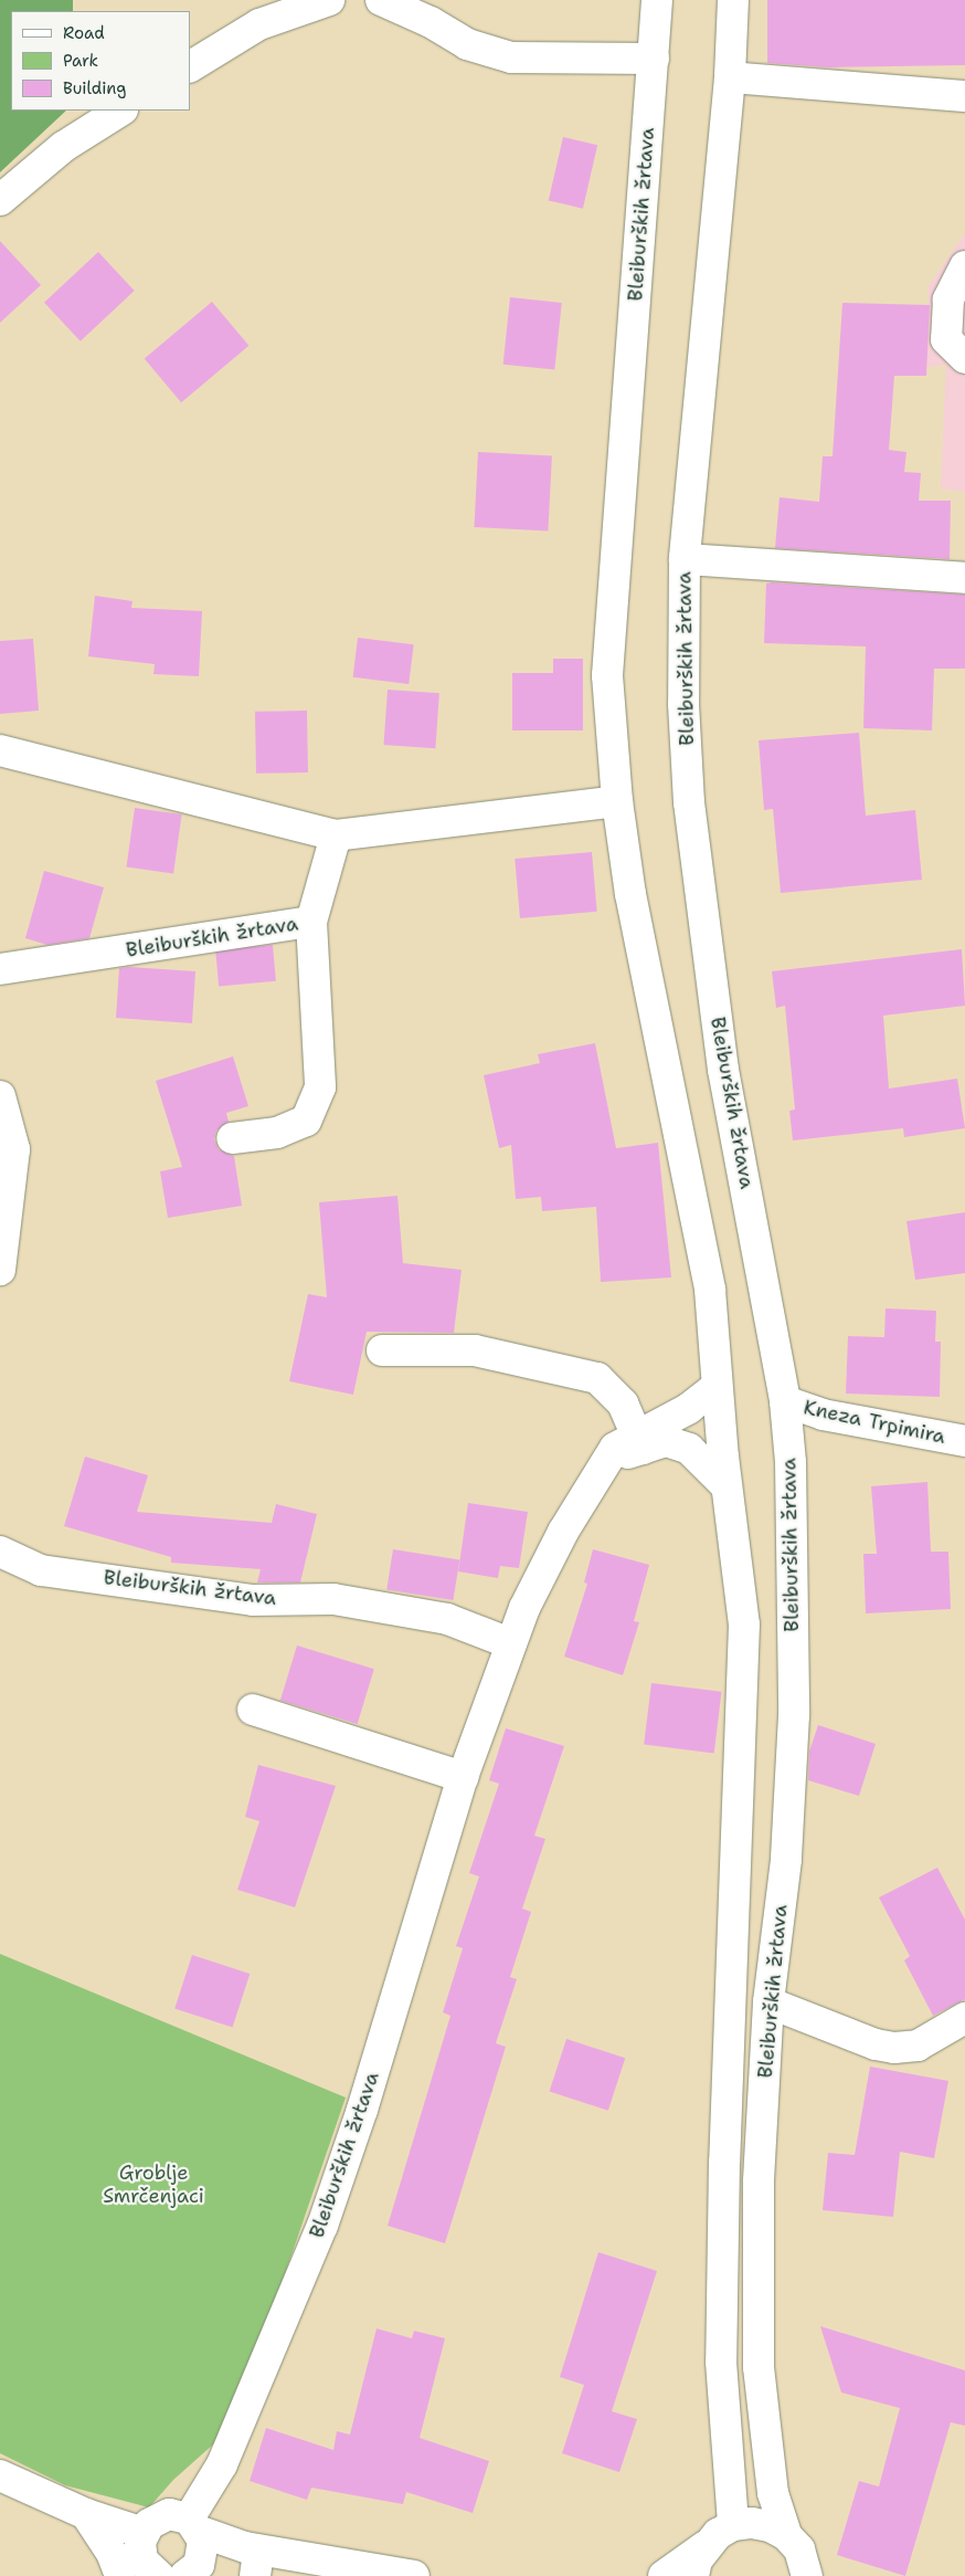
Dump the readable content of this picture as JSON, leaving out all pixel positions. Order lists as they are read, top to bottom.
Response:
{
  "streets": {
    "street": ["Bleiburških žrtava", "Kneza Trpimira"]
  },
  "crossings": [
    ["Bleiburških žrtava", "Kneza Trpimira"]
  ],
  "parks": ["Groblje Smrčenjaci"],
  "legend": ["Road", "Park", "Building"]
}
